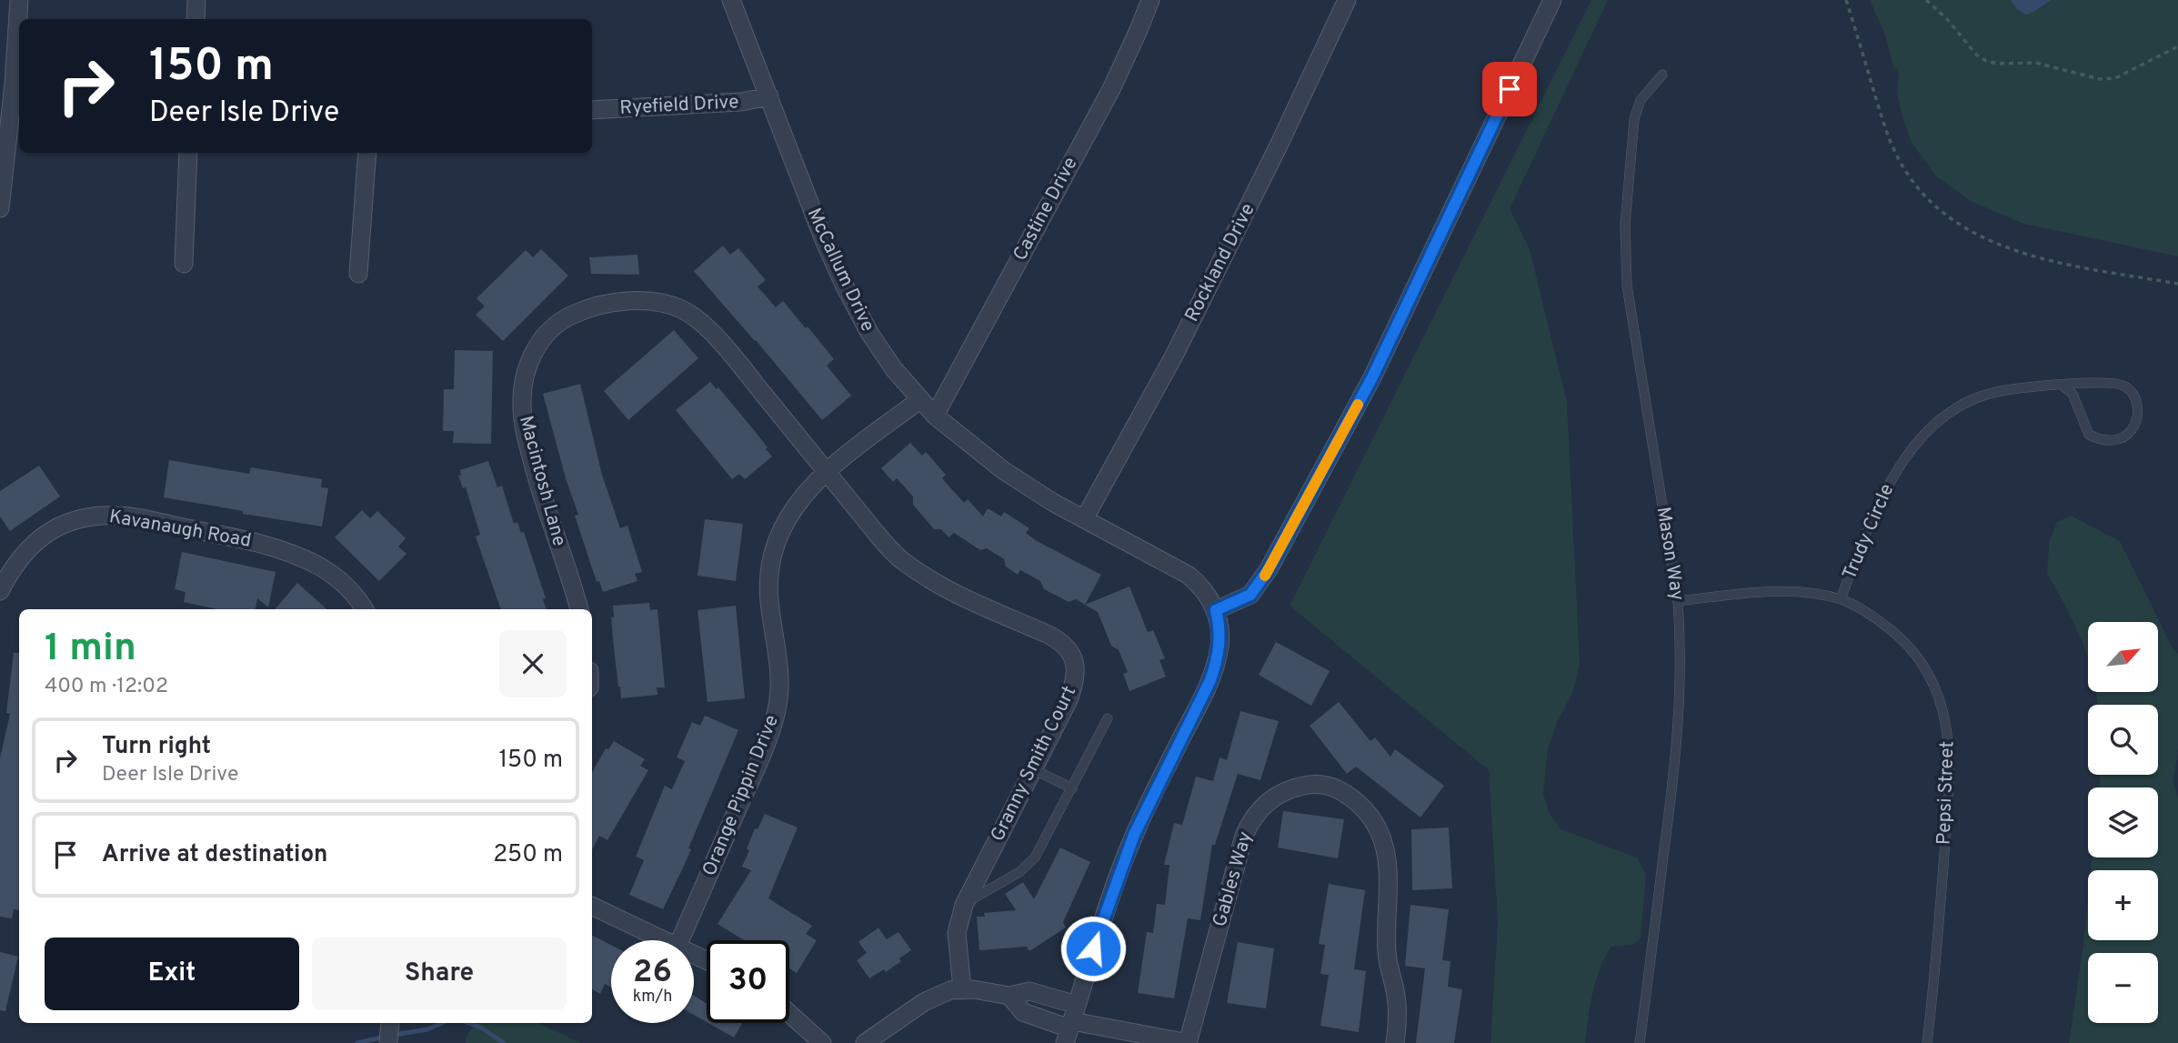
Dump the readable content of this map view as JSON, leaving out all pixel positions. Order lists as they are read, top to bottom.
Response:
{
  "streets": {
    "street": [
      "Ryefield Drive",
      "Castine Drive",
      "Rockland Drive",
      "McCallum Drive",
      "Macintosh Lane",
      "Kavanaugh Road",
      "Granny Smith Court",
      "Orange Pippin Drive",
      "Gables Way"
    ],
    "lane": ["Trudy Circle", "Mason Way", "Pepsi Street"]
  },
  "crossings": [
    ["Ryefield Drive", "McCallum Drive"],
    ["Castine Drive", "McCallum Drive"],
    ["Rockland Drive", "McCallum Drive"],
    ["McCallum Drive", "Orange Pippin Drive"],
    ["Macintosh Lane", "Granny Smith Court"],
    ["Macintosh Lane", "Orange Pippin Drive"],
    ["Trudy Circle", "Pepsi Street"],
    ["Mason Way", "Pepsi Street"],
    ["Granny Smith Court", "Orange Pippin Drive"]
  ],
  "north": "top right",
  "page": {
    "turn": ["150 m", "Deer Isle Drive"],
    "heading": ["1 min", "400 m · 12:02"],
    "map_buttons": ["+", "−"],
    "list": [
      {
        "name": "Turn right",
        "note": "Deer Isle Drive",
        "value": "150 m"
      },
      {
        "name": "Arrive at destination",
        "value": "250 m"
      }
    ],
    "buttons": ["Exit", "Share"],
    "speed": "26 km/h",
    "limit": "30"
  }
}
